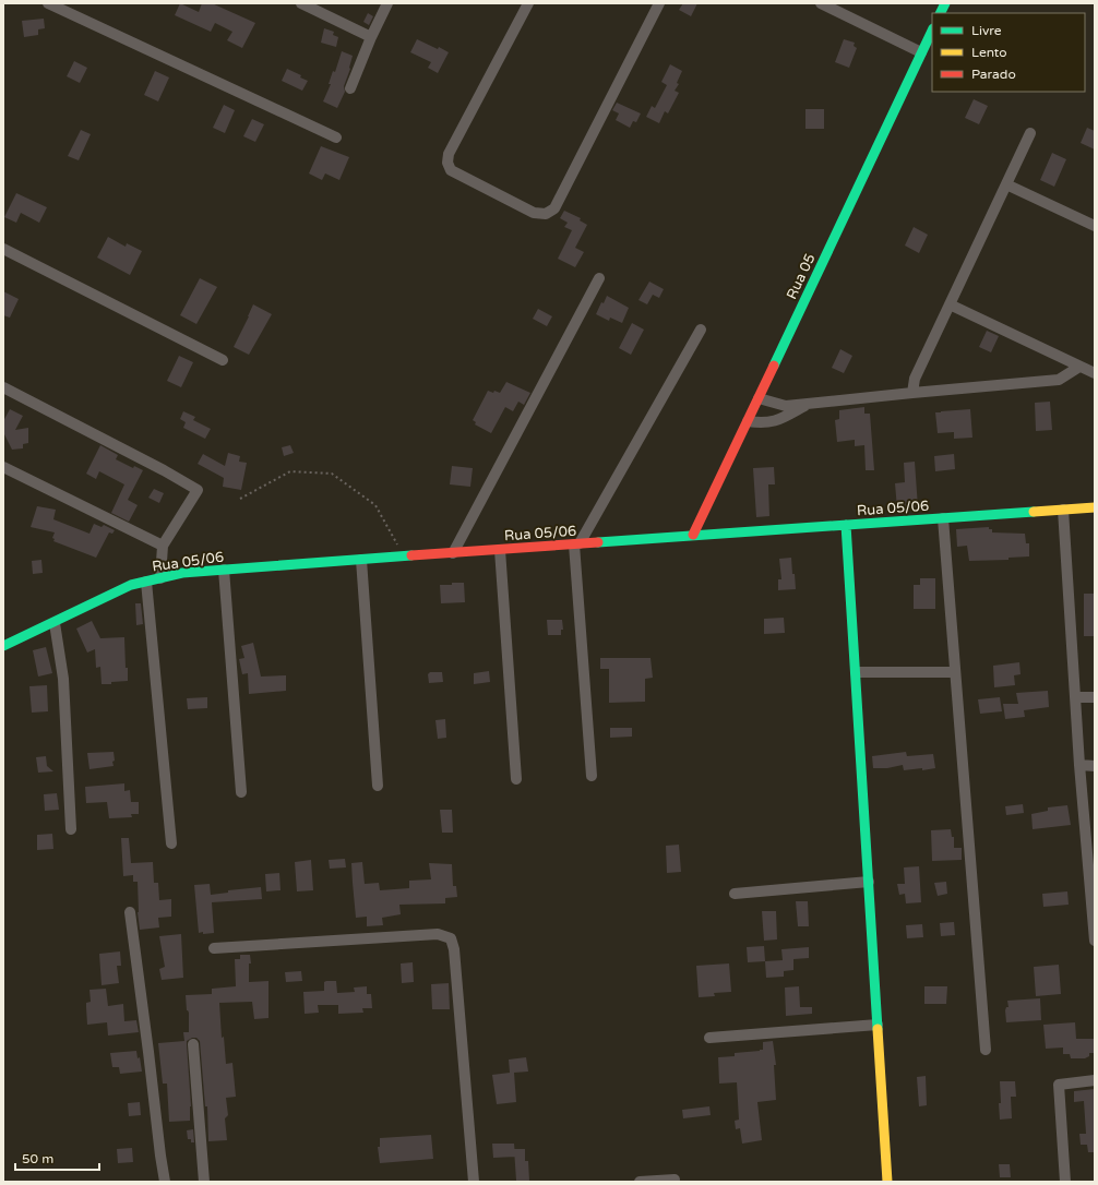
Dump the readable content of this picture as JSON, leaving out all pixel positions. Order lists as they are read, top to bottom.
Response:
{
  "streets": {
    "street": ["Rua 05", "Rua 05/06"]
  },
  "crossings": [
    ["Rua 05", "Rua 05/06"]
  ],
  "legend": ["Livre", "Lento", "Parado"],
  "scale_bar": "50 m"
}
